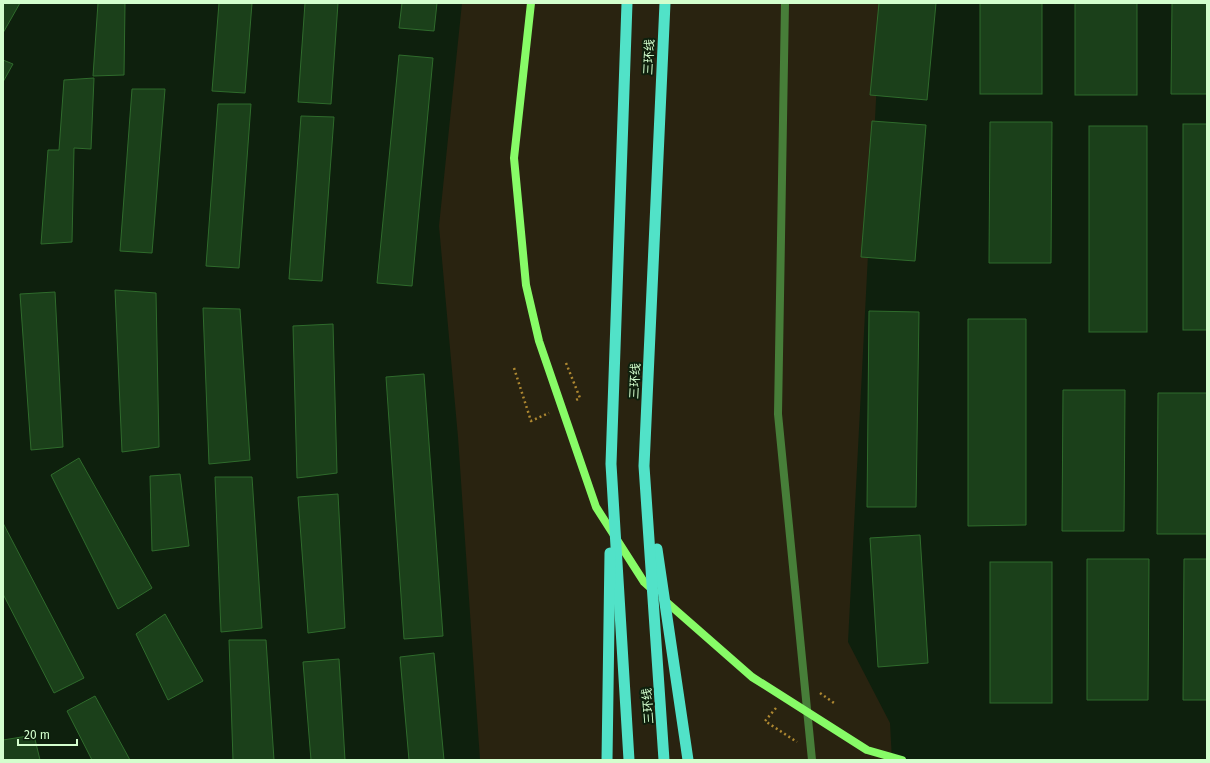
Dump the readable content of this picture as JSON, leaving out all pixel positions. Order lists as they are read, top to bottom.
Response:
{
  "streets": {
    "highway": ["三环线"]
  },
  "scale_bar": "20 m"
}
